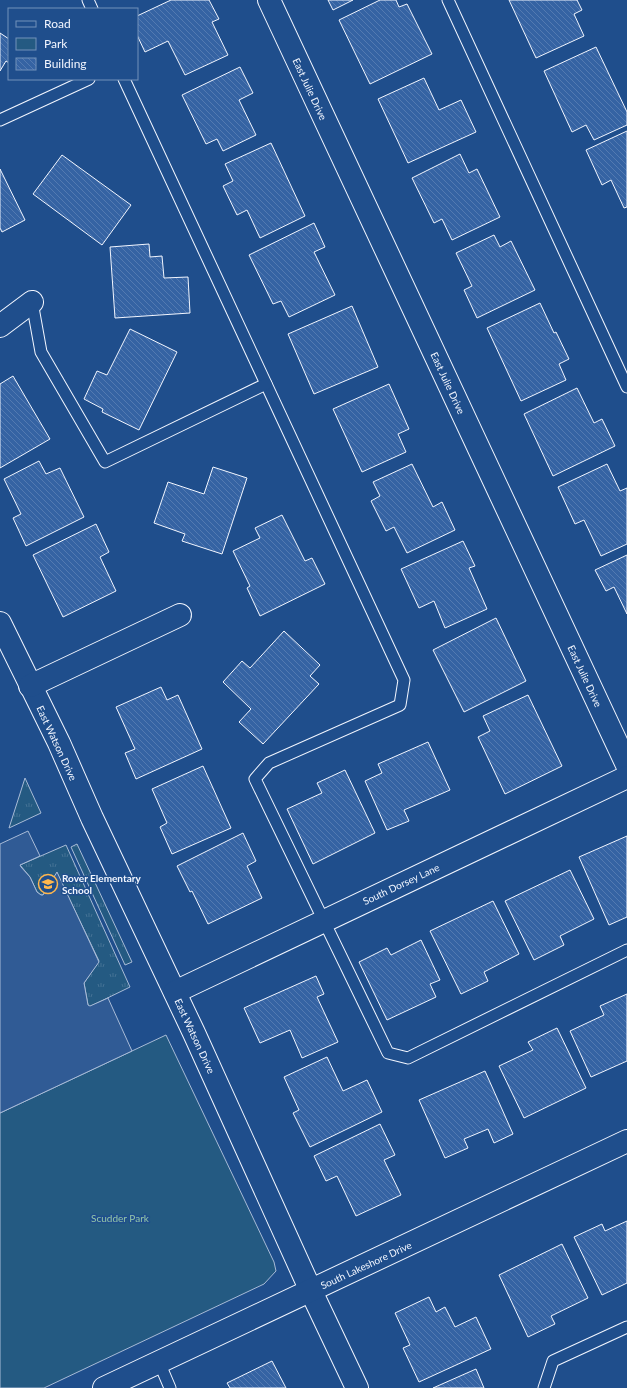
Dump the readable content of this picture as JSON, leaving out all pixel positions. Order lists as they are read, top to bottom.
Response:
{
  "streets": {
    "street": [
      "East Julie Drive",
      "East Watson Drive",
      "South Dorsey Lane",
      "South Lakeshore Drive"
    ]
  },
  "crossings": [
    ["East Watson Drive", "South Dorsey Lane"],
    ["East Watson Drive", "South Lakeshore Drive"]
  ],
  "parks": ["Scudder Park"],
  "places": {
    "school or university": ["Rover Elementary School"]
  },
  "legend": ["Road", "Park", "Building"]
}
